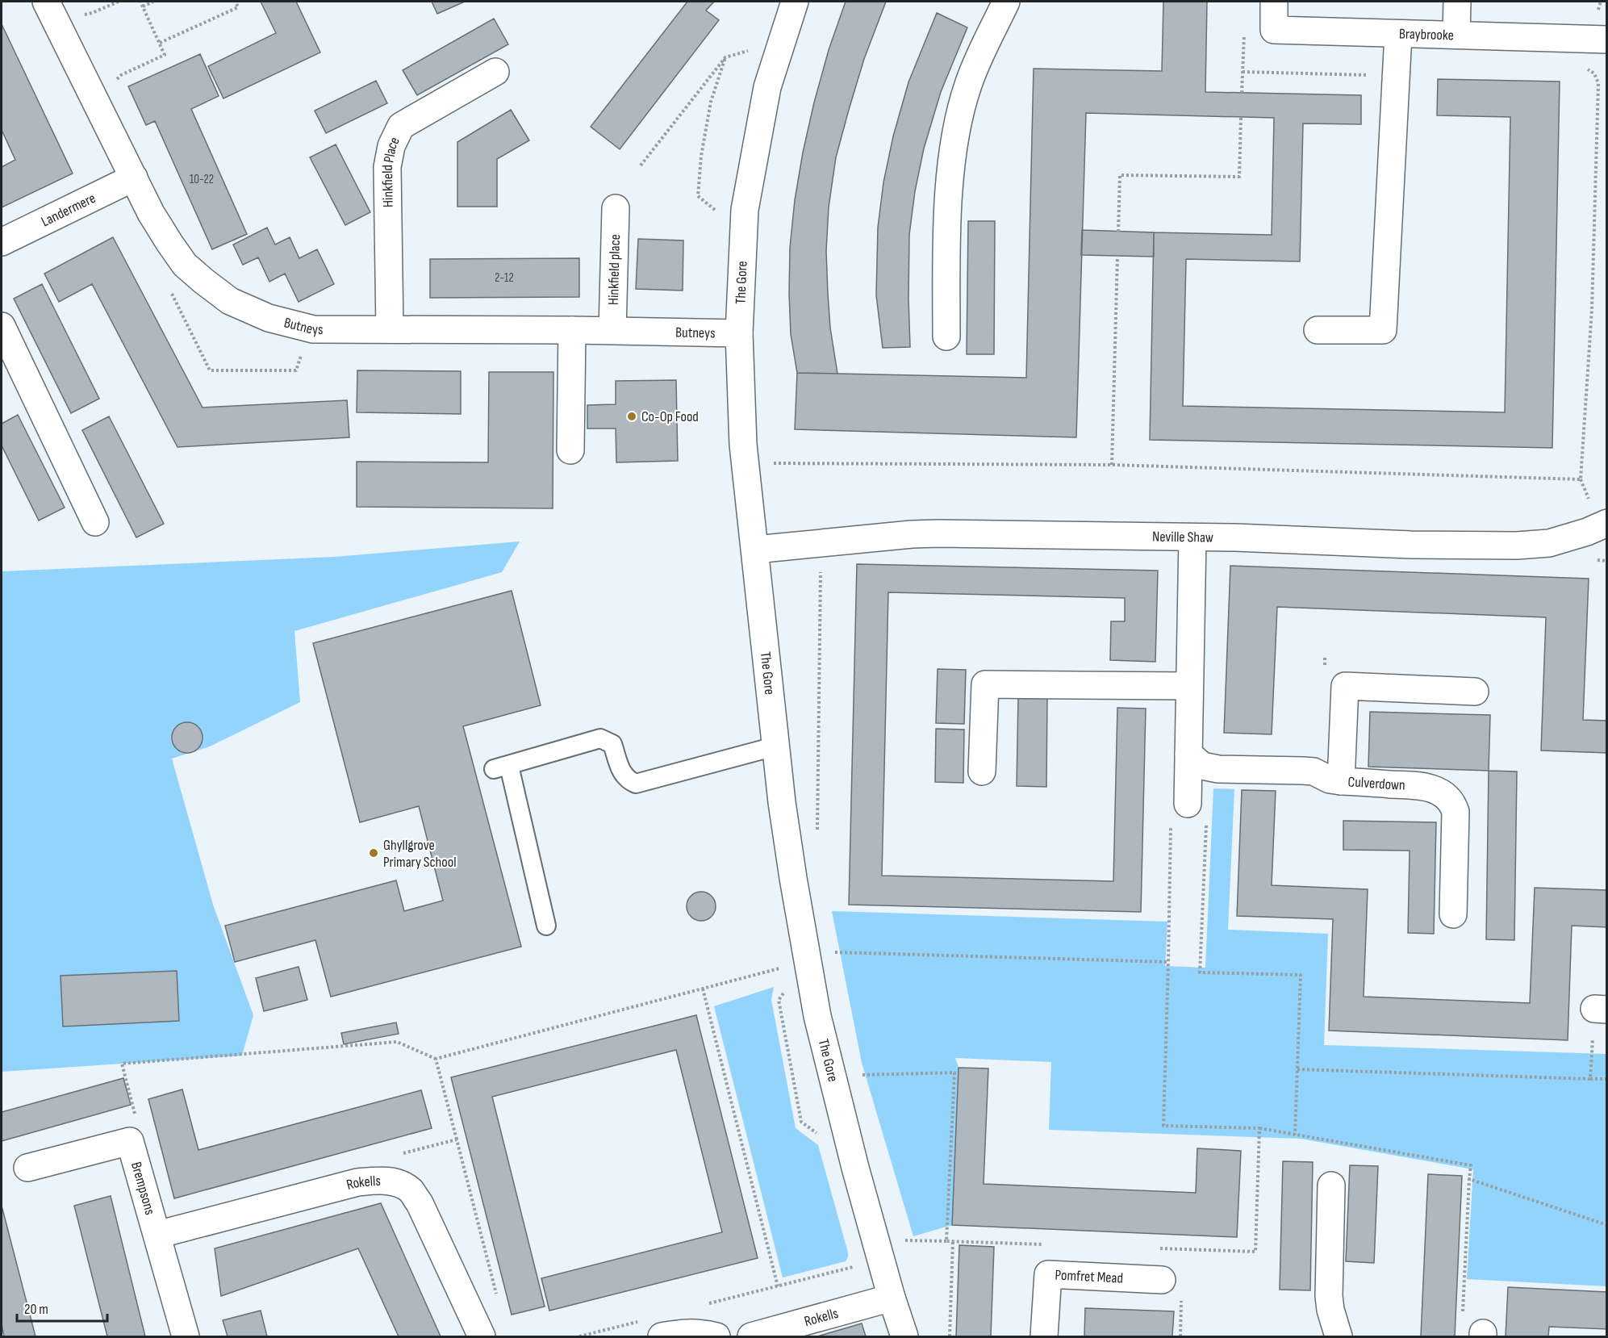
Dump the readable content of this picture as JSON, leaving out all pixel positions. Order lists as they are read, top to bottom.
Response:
{
  "streets": {
    "street": [
      "Braybrooke",
      "Hinkfield Place",
      "Landermere",
      "Hinkfield place",
      "The Gore",
      "Butneys",
      "Neville Shaw",
      "Culverdown",
      "Rokells",
      "Brempsons",
      "Pomfret Mead"
    ]
  },
  "crossings": [
    ["Hinkfield Place", "Butneys"],
    ["Landermere", "Butneys"],
    ["Hinkfield place", "Butneys"],
    ["The Gore", "Butneys"],
    ["The Gore", "Neville Shaw"],
    ["The Gore", "Rokells"],
    ["Rokells", "Brempsons"]
  ],
  "places": ["Co-Op Food", "Ghyllgrove Primary School"],
  "house_numbers": ["10-22", "2-12"],
  "scale_bar": "20 m"
}
